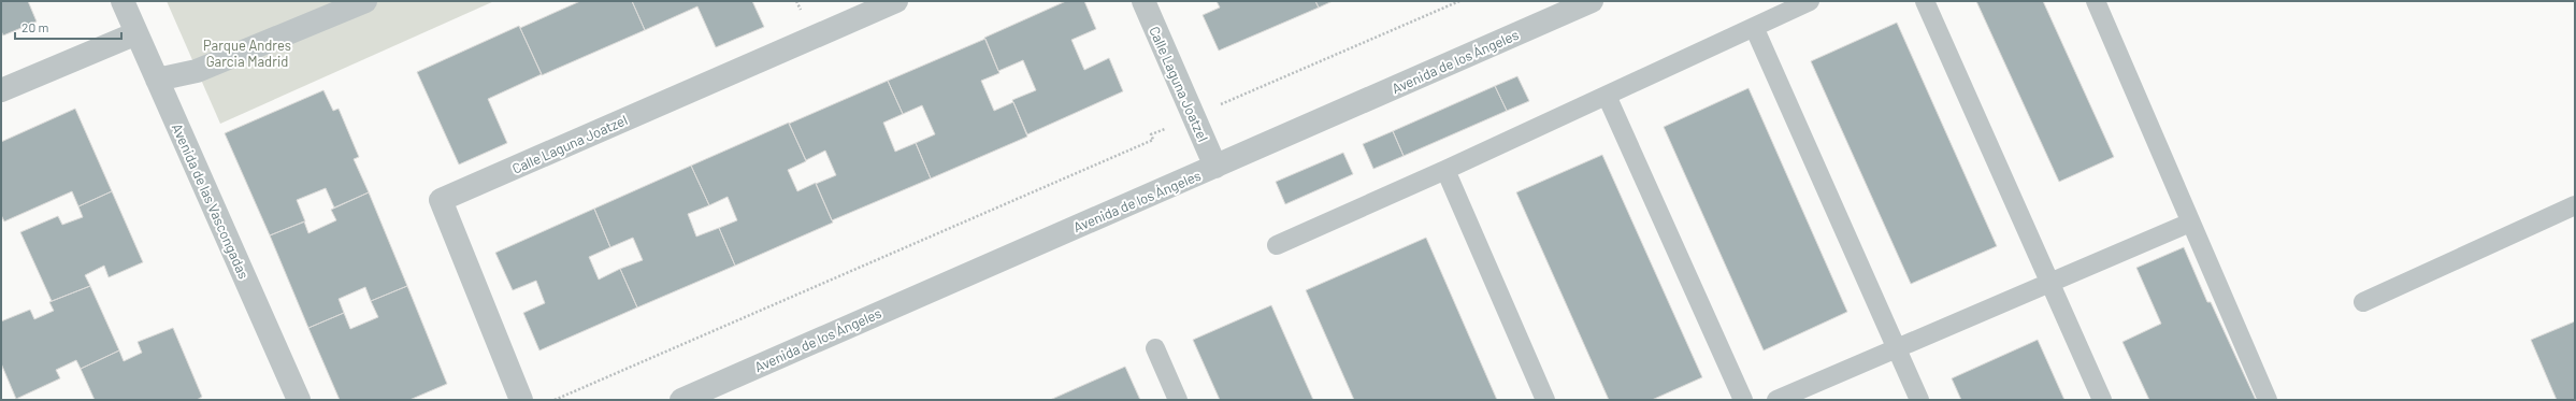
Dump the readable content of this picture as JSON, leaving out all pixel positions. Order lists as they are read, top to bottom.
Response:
{
  "streets": {
    "street": ["Avenida de los Ángeles", "Calle Laguna Joatzel", "Avenida de las Vascongadas"]
  },
  "crossings": [
    ["Avenida de los Ángeles", "Calle Laguna Joatzel"]
  ],
  "parks": ["Parque Andres Garcia Madrid"],
  "scale_bar": "20 m"
}
